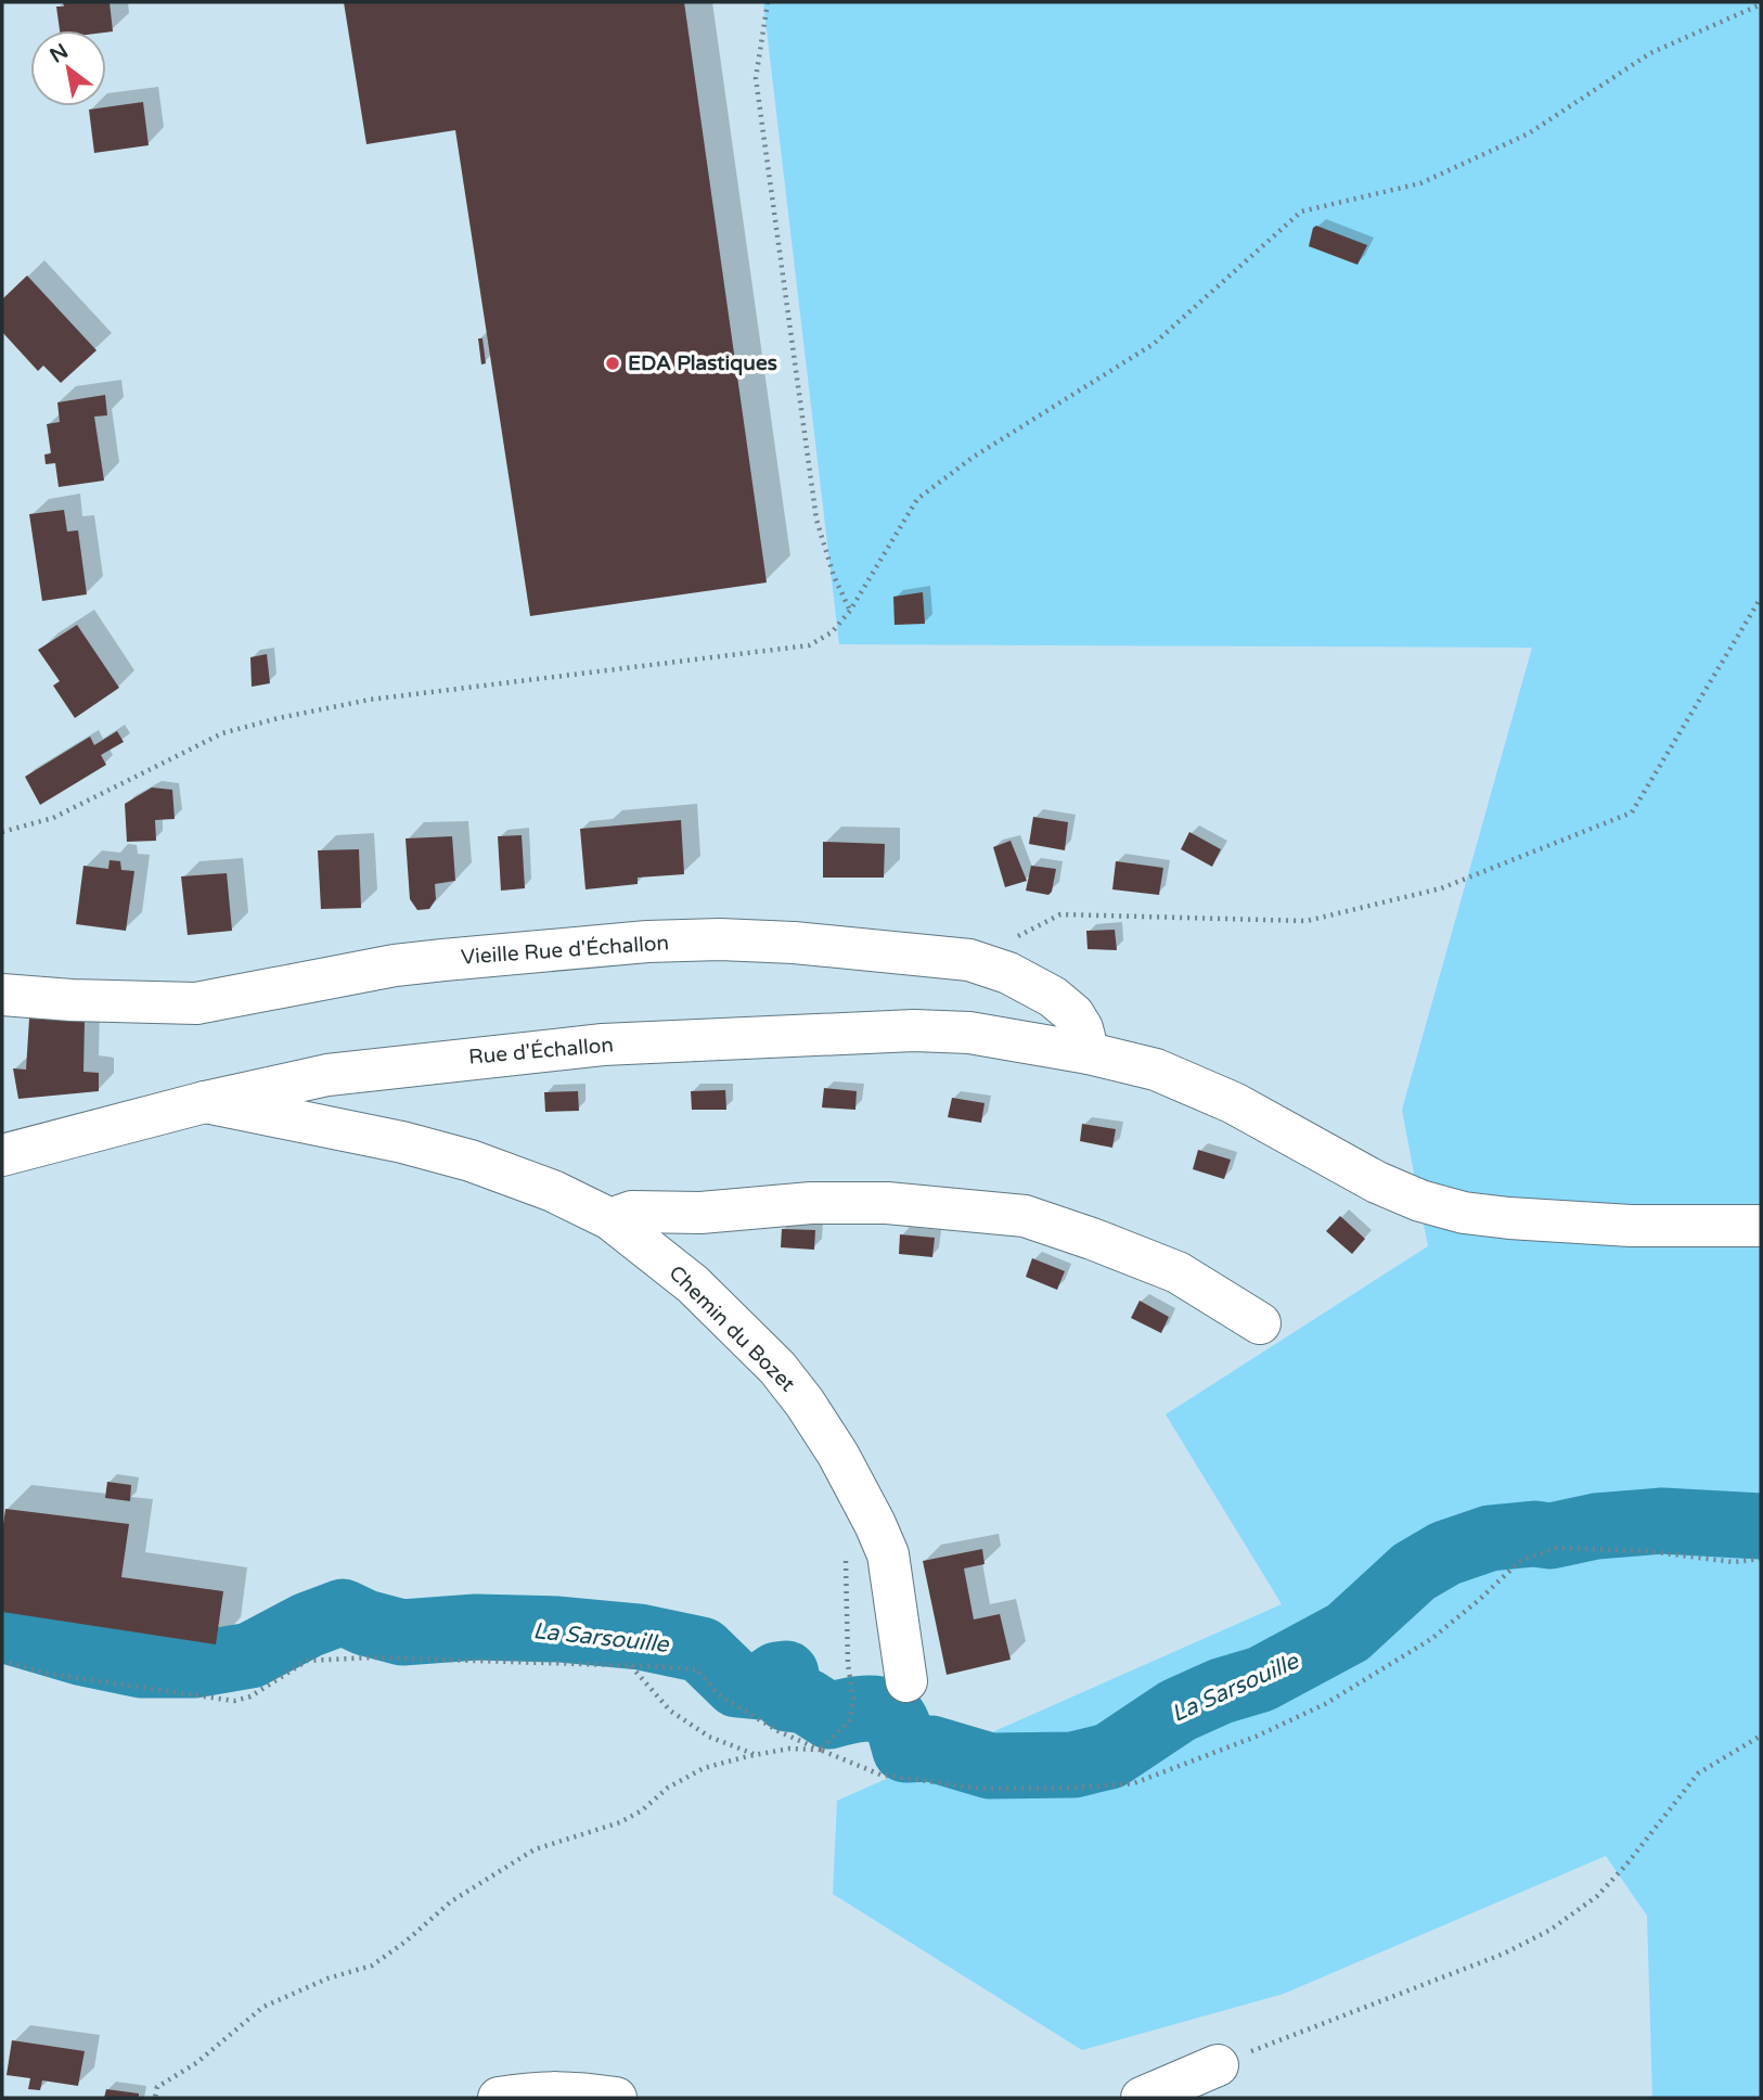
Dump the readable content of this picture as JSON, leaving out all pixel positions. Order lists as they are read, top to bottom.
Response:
{
  "streets": {
    "main road": ["Vieille Rue d'Échallon", "Rue d'Échallon", "Chemin du Bozet"]
  },
  "crossings": [
    ["Vieille Rue d'Échallon", "Rue d'Échallon"],
    ["Rue d'Échallon", "Chemin du Bozet"]
  ],
  "water": ["La Sarsouille"],
  "places": ["EDA Plastiques"],
  "north": "top left"
}
